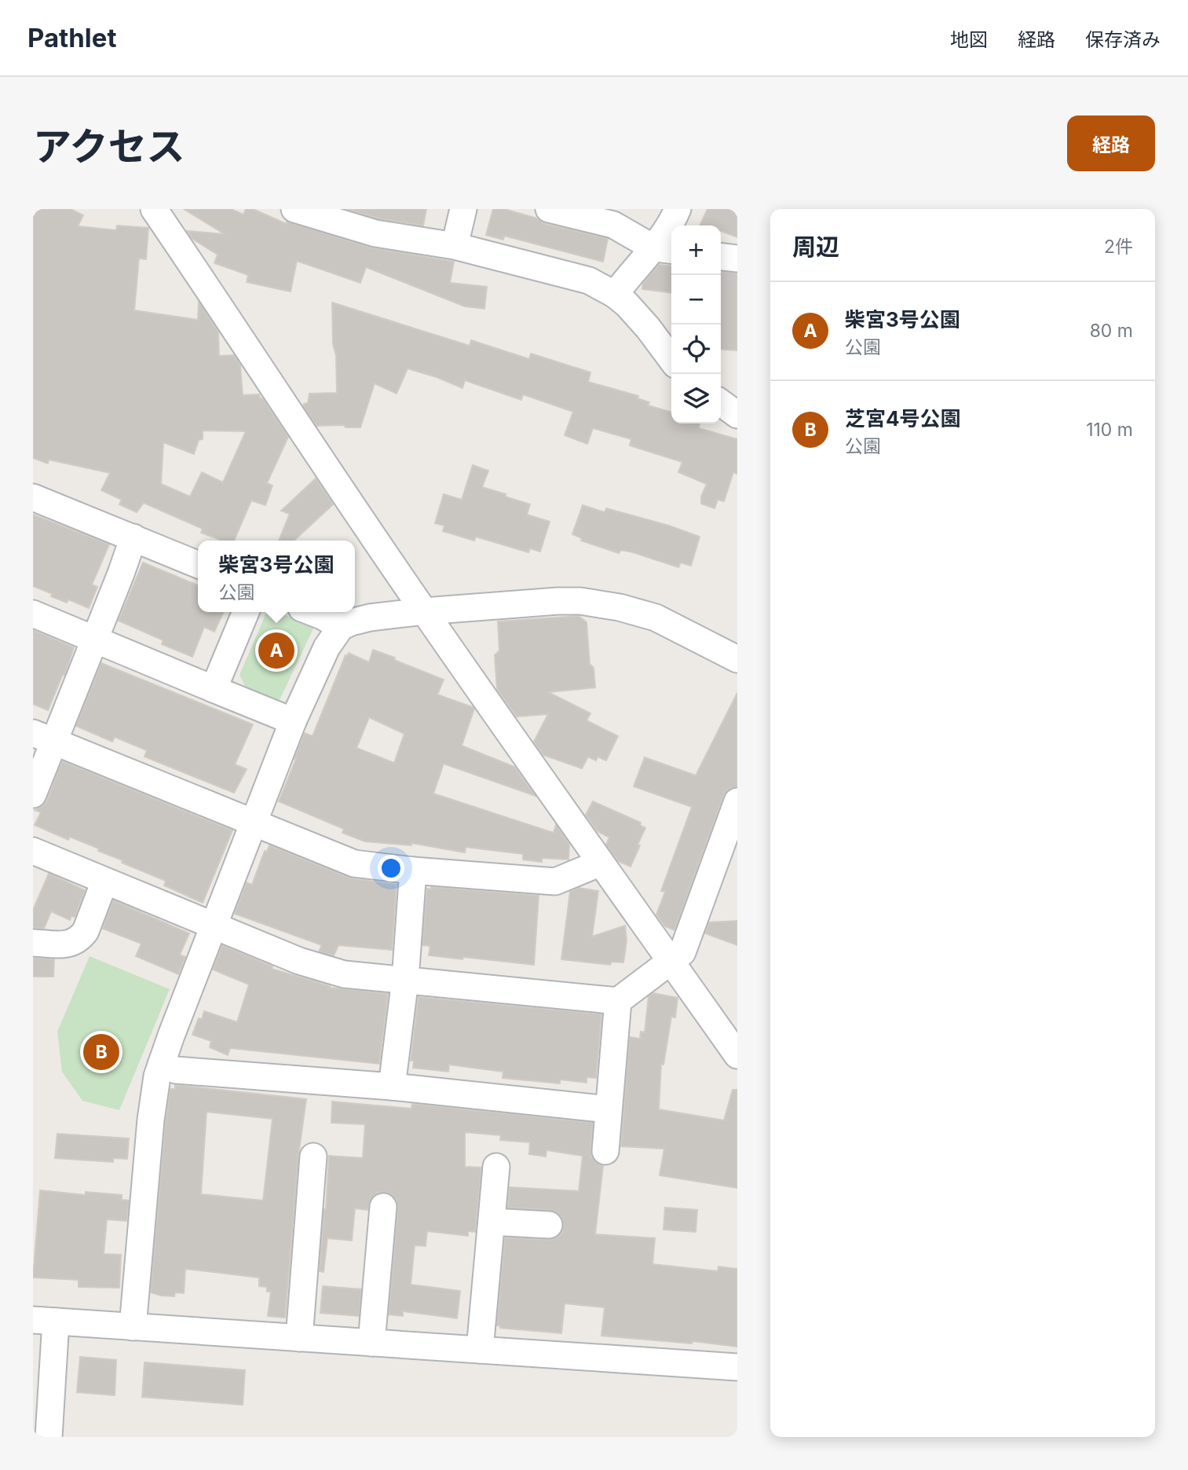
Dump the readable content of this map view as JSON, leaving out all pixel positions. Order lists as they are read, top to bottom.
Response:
{
  "page": {
    "header": "Pathlet",
    "nav": ["地図", "経路", "保存済み"],
    "title": "アクセス",
    "buttons": "経路",
    "heading": ["周辺", "2件"],
    "map_buttons": ["+", "−"],
    "list": [
      {
        "mark": "A",
        "name": "柴宮3号公園",
        "note": "公園",
        "value": "80 m"
      },
      {
        "mark": "B",
        "name": "芝宮4号公園",
        "note": "公園",
        "value": "110 m"
      }
    ],
    "popup": ["柴宮3号公園", "公園"],
    "pins": ["A", "B"]
  }
}
